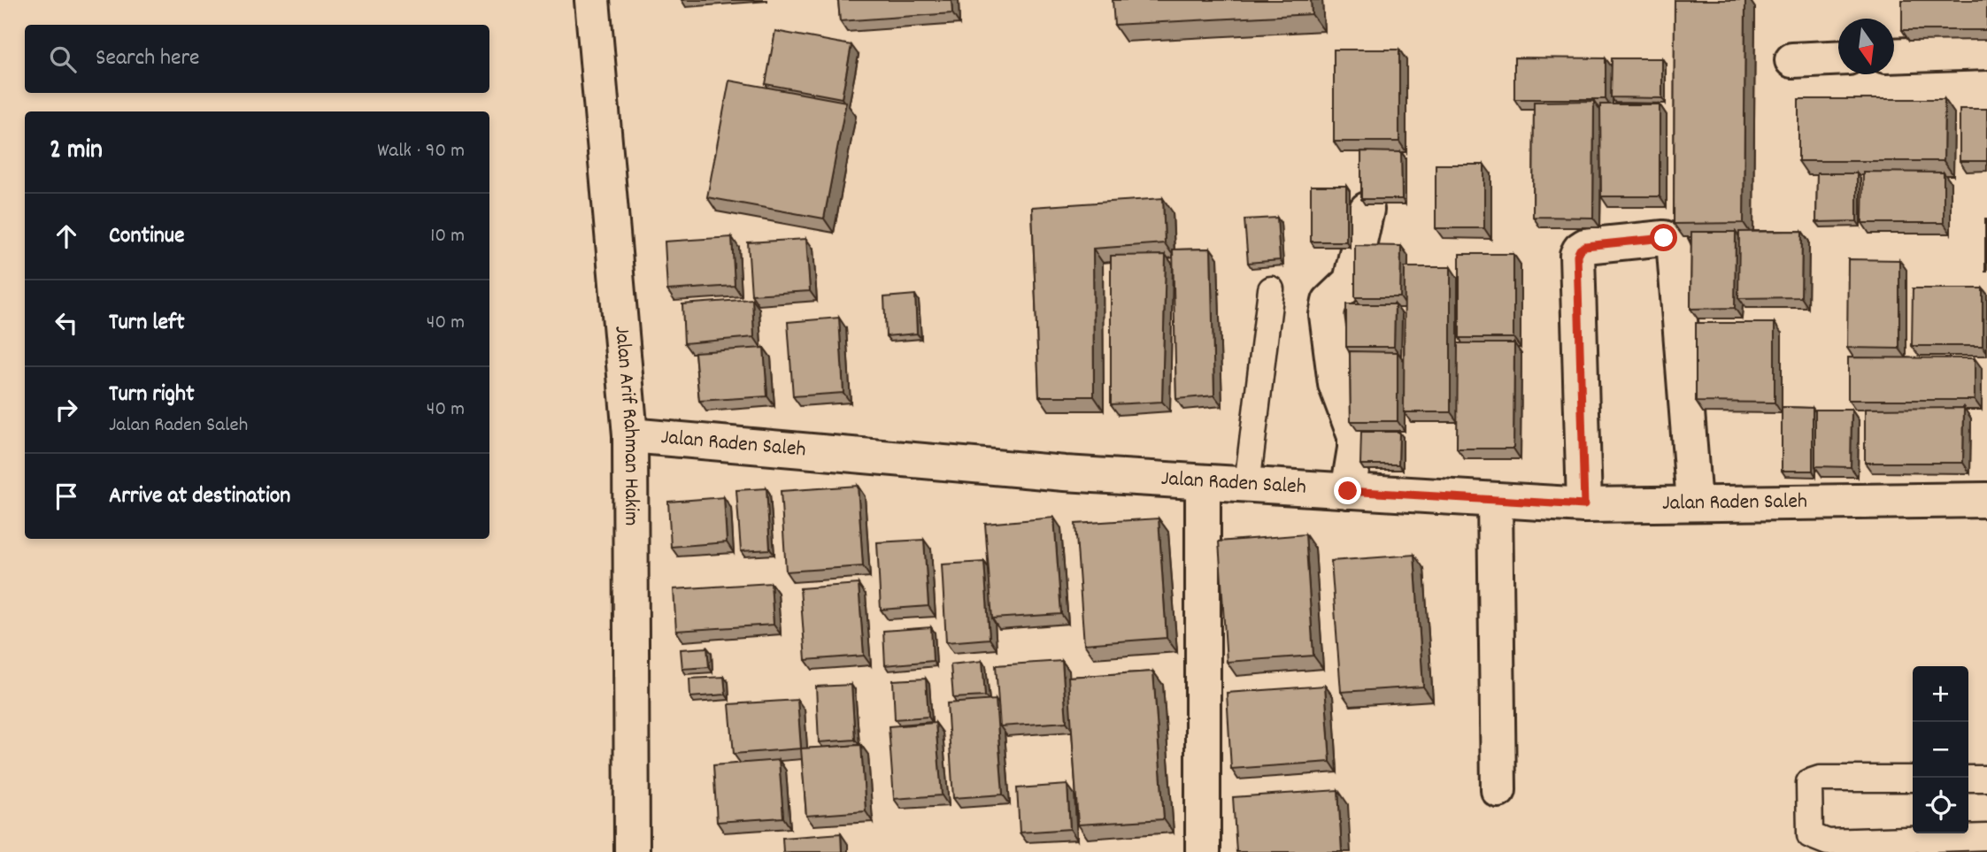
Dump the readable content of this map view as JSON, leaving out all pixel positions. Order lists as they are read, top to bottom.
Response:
{
  "streets": {
    "street": ["Jalan Arif Rahman Hakim", "Jalan Raden Saleh"]
  },
  "crossings": [
    ["Jalan Arif Rahman Hakim", "Jalan Raden Saleh"]
  ],
  "north": "bottom",
  "page": {
    "search": "Search here",
    "heading": ["2 min", "Walk · 90 m"],
    "list": [
      ["Continue", "10 m"],
      ["Turn left", "40 m"],
      ["Turn right", "Jalan Raden Saleh", "40 m"],
      "Arrive at destination"
    ],
    "map_buttons": ["+", "−"]
  }
}
